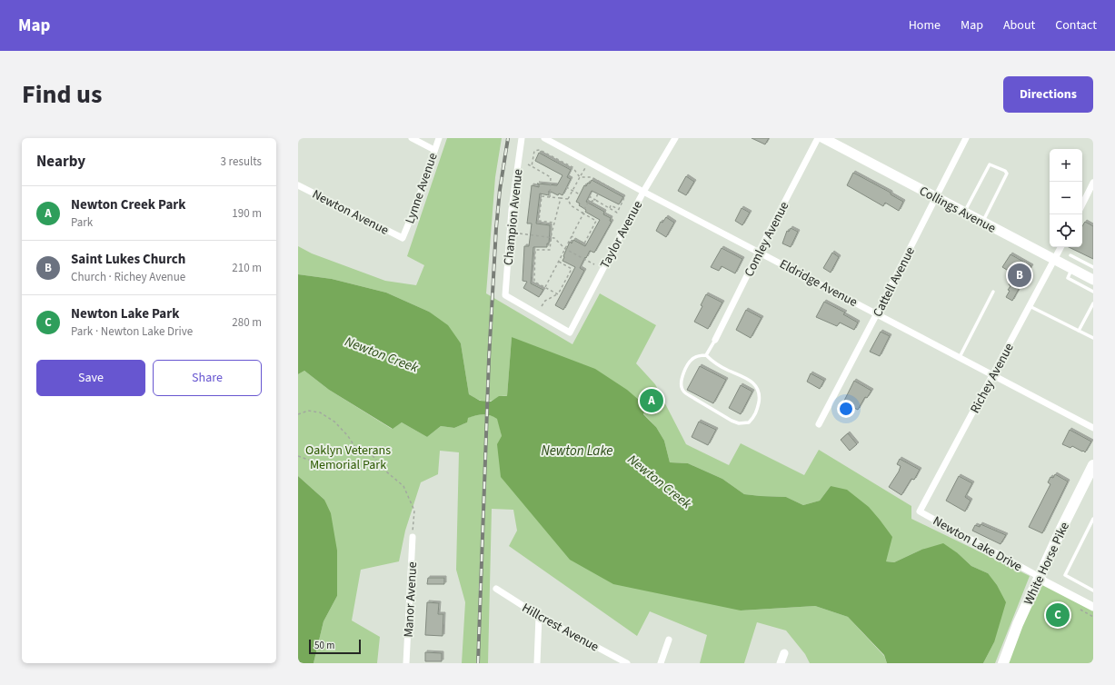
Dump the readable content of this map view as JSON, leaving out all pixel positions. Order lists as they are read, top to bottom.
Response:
{
  "streets": {
    "highway": ["White Horse Pike"],
    "main road": ["Collings Avenue"],
    "street": [
      "Lynne Avenue",
      "Newton Avenue",
      "Champion Avenue",
      "Taylor Avenue",
      "Comley Avenue",
      "Cattell Avenue",
      "Eldridge Avenue",
      "Richey Avenue",
      "Newton Lake Drive",
      "Manor Avenue",
      "Hillcrest Avenue"
    ]
  },
  "crossings": [
    ["Lynne Avenue", "Newton Avenue"],
    ["Collings Avenue", "Cattell Avenue"],
    ["Collings Avenue", "Richey Avenue"],
    ["Champion Avenue", "Taylor Avenue"],
    ["Taylor Avenue", "Eldridge Avenue"],
    ["Comley Avenue", "Eldridge Avenue"],
    ["Cattell Avenue", "Eldridge Avenue"],
    ["Eldridge Avenue", "Richey Avenue"],
    ["Richey Avenue", "Newton Lake Drive"],
    ["Newton Lake Drive", "White Horse Pike"]
  ],
  "water": ["Newton Creek", "Newton Lake"],
  "parks": ["Oaklyn Veterans Memorial Park"],
  "scale_bar": "50 m",
  "page": {
    "header": "Map",
    "nav": [
      "Home",
      "Map",
      "About",
      "Contact"
    ],
    "title": "Find us",
    "buttons": [
      "Directions",
      ["Save", "Share"]
    ],
    "heading": ["Nearby", "3 results"],
    "map_buttons": ["+", "−"],
    "list": [
      {
        "mark": "A",
        "name": "Newton Creek Park",
        "note": "Park",
        "value": "190 m"
      },
      {
        "mark": "B",
        "name": "Saint Lukes Church",
        "note": "Church · Richey Avenue",
        "value": "210 m"
      },
      {
        "mark": "C",
        "name": "Newton Lake Park",
        "note": "Park · Newton Lake Drive",
        "value": "280 m"
      }
    ],
    "pins": ["B", "A", "C"],
    "scale": "50 m"
  }
}
